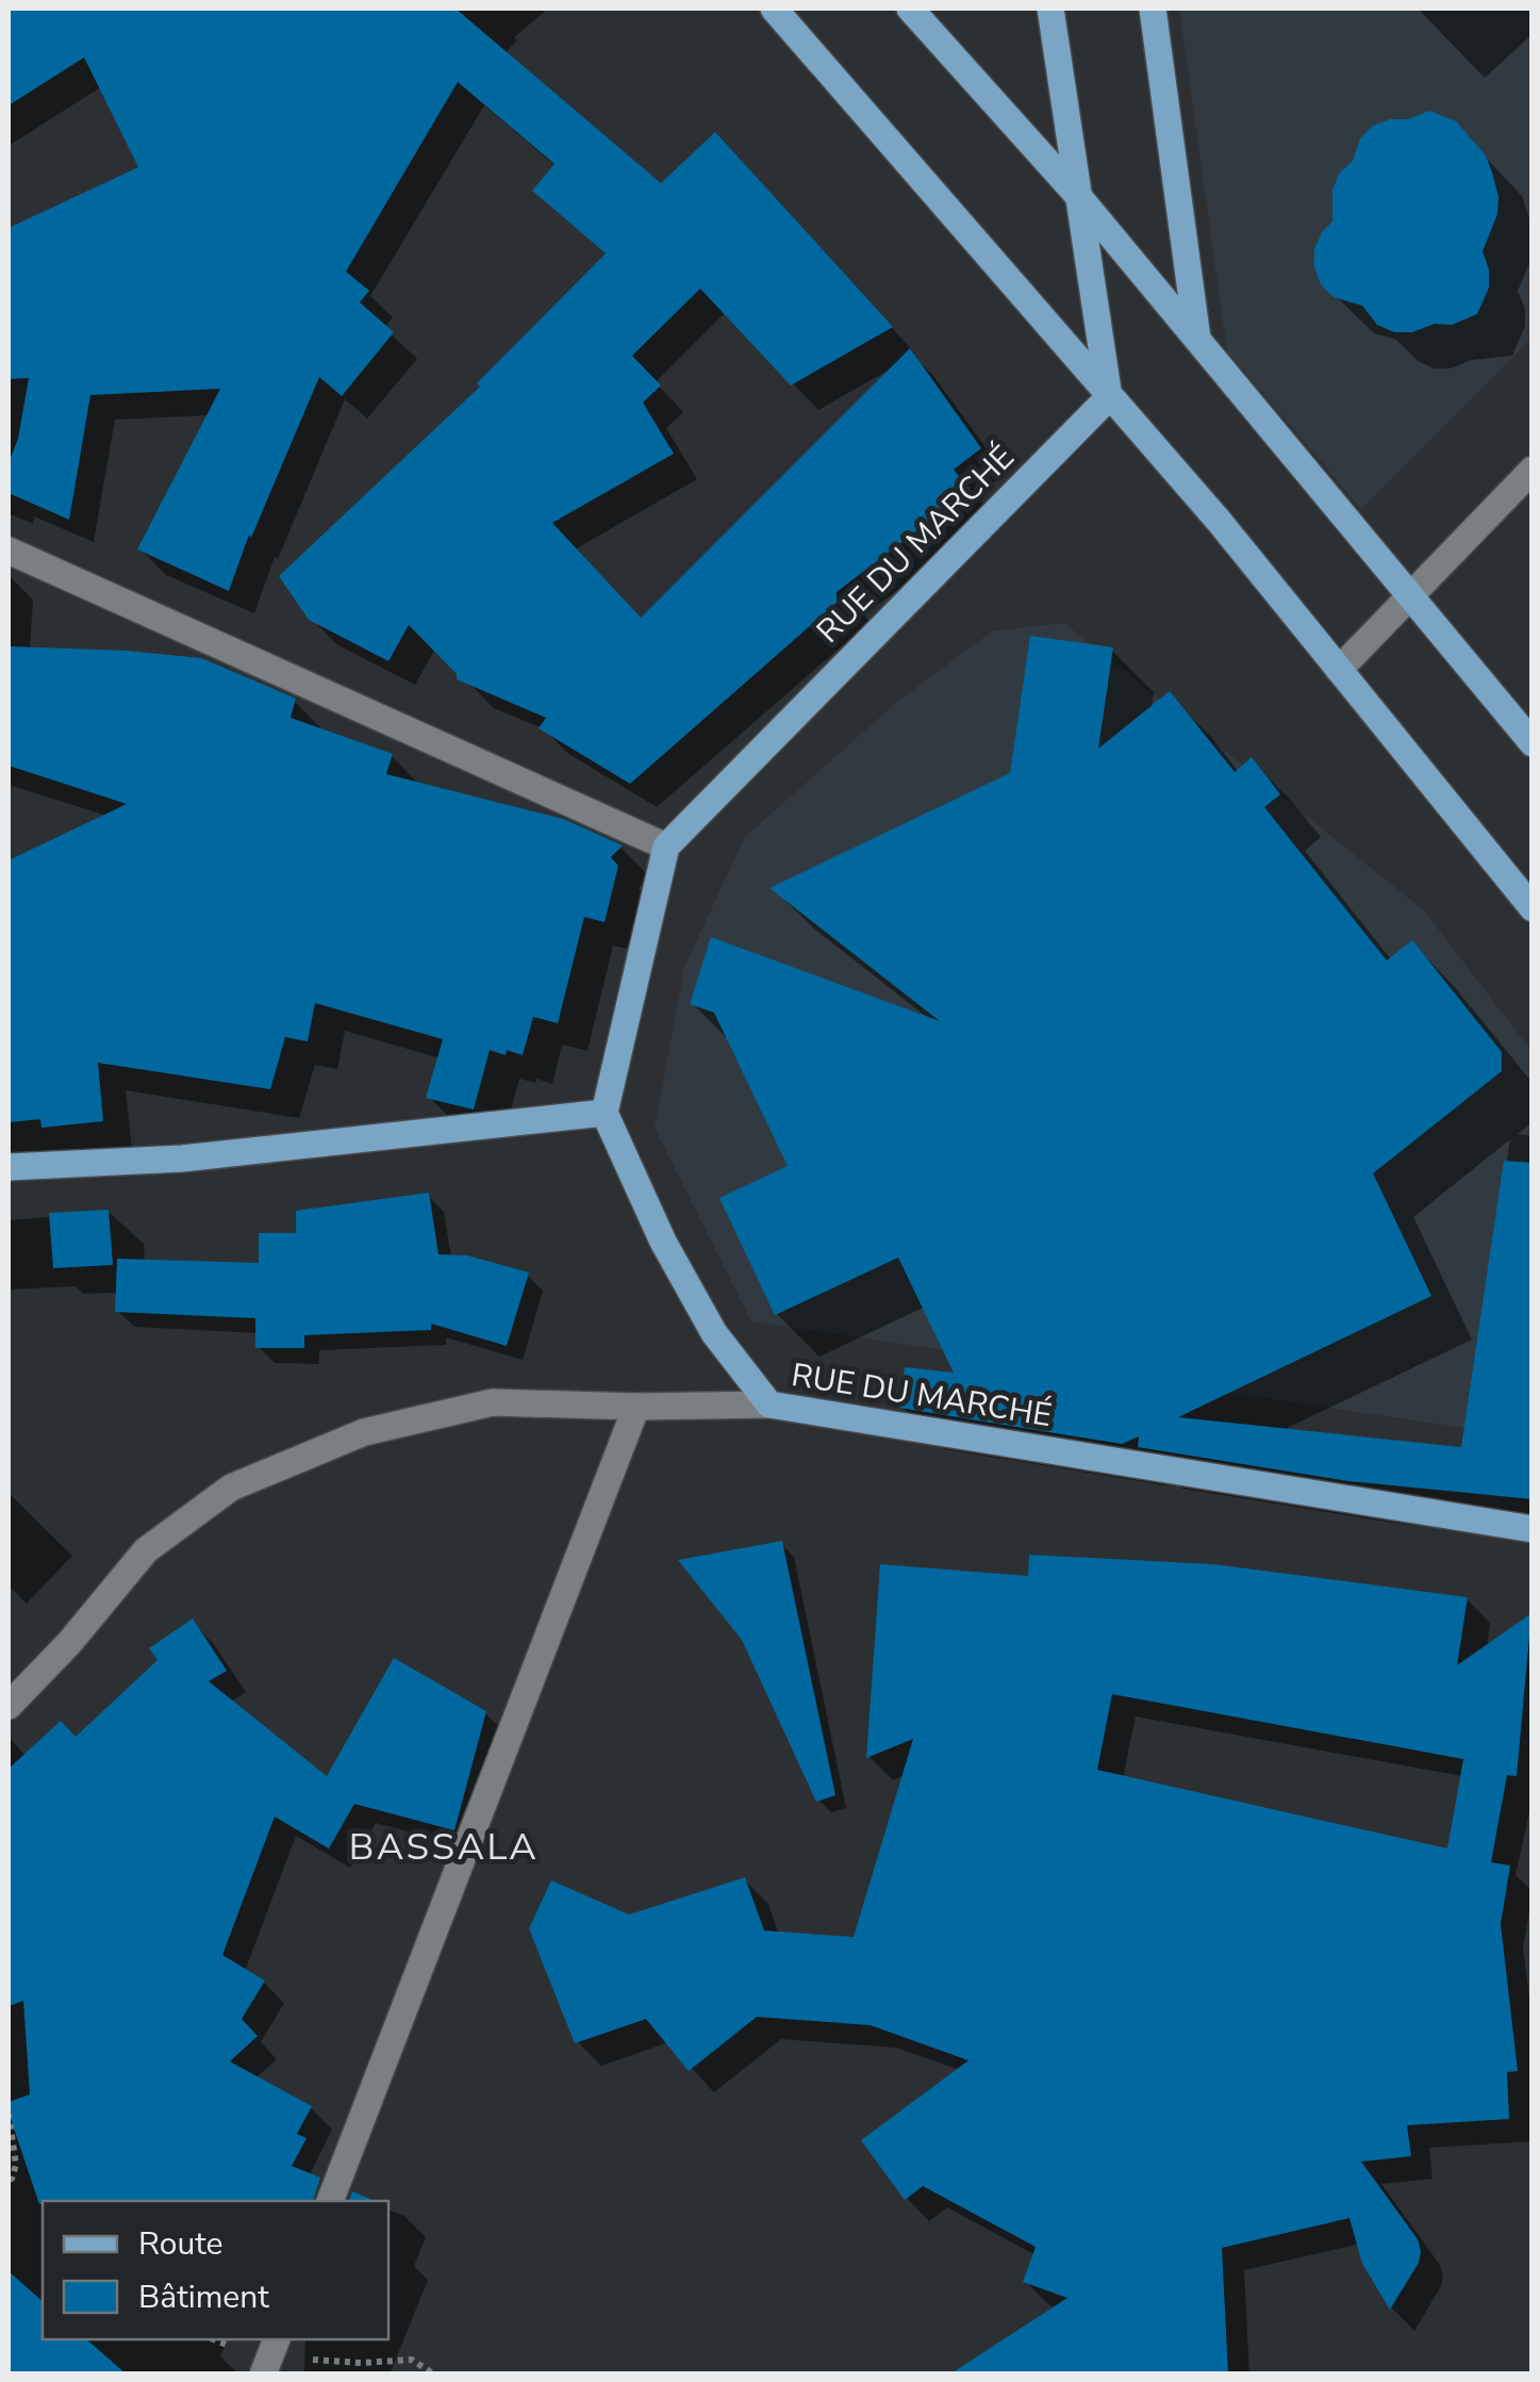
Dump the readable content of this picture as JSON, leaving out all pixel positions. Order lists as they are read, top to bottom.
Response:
{
  "streets": {
    "main road": ["RUE DU MARCHÉ"]
  },
  "districts": ["BASSALA"],
  "legend": ["Route", "Bâtiment"]
}
